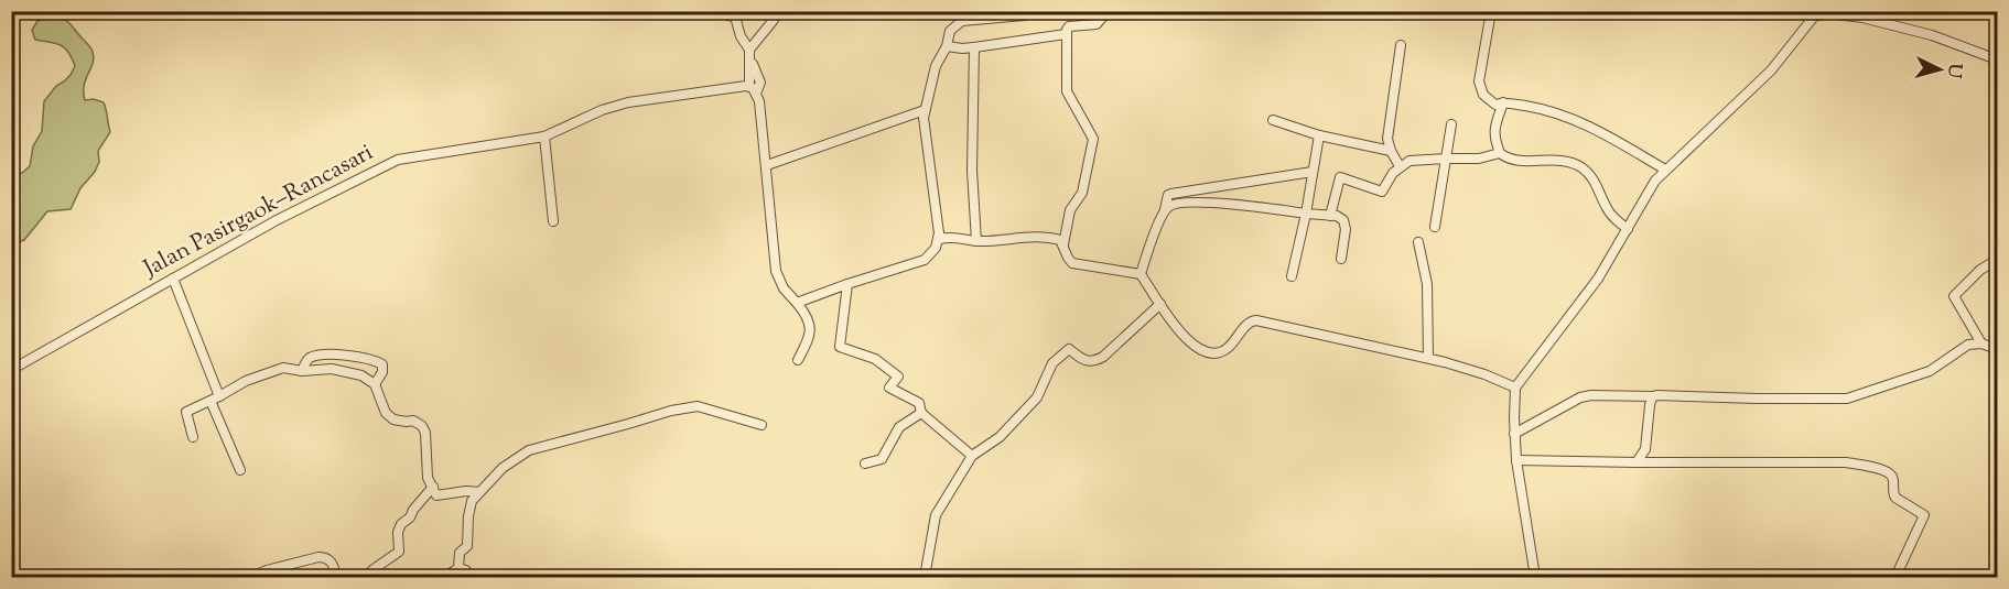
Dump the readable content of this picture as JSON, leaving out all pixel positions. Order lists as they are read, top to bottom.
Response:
{
  "streets": {
    "street": ["Jalan Pasirgaok–Rancasari"]
  },
  "north": "right"
}
